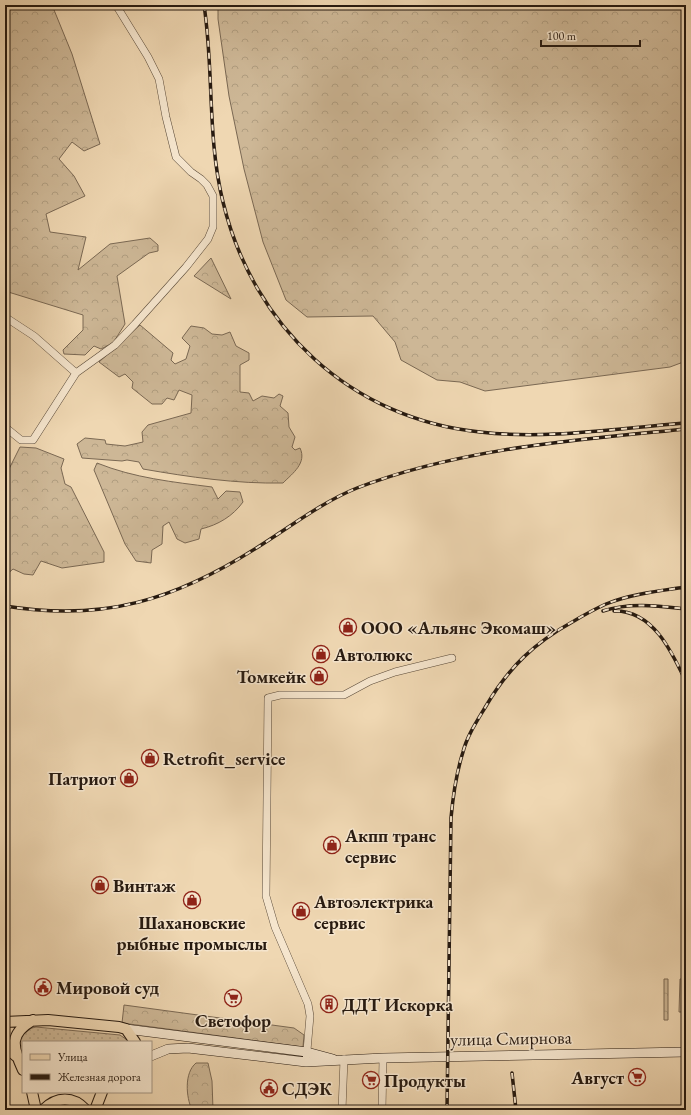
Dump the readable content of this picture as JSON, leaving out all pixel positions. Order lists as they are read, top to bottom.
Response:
{
  "streets": {
    "main road": ["улица Смирнова"]
  },
  "places": {
    "shop": [
      "ООО «Альянс Экомаш»",
      "Автолюкс",
      "Томкейк",
      "Retrofit_service",
      "Патриот",
      "Акпп транс сервис",
      "Винтаж",
      "Шахановские рыбные промыслы",
      "Автоэлектрика сервис"
    ],
    "public building": ["Мировой суд", "СДЭК"],
    "supermarket": ["Светофор", "Август", "Продукты"],
    "building": ["ДДТ Искорка"]
  },
  "legend": ["Улица", "Железная дорога"],
  "scale_bar": "100 m"
}
